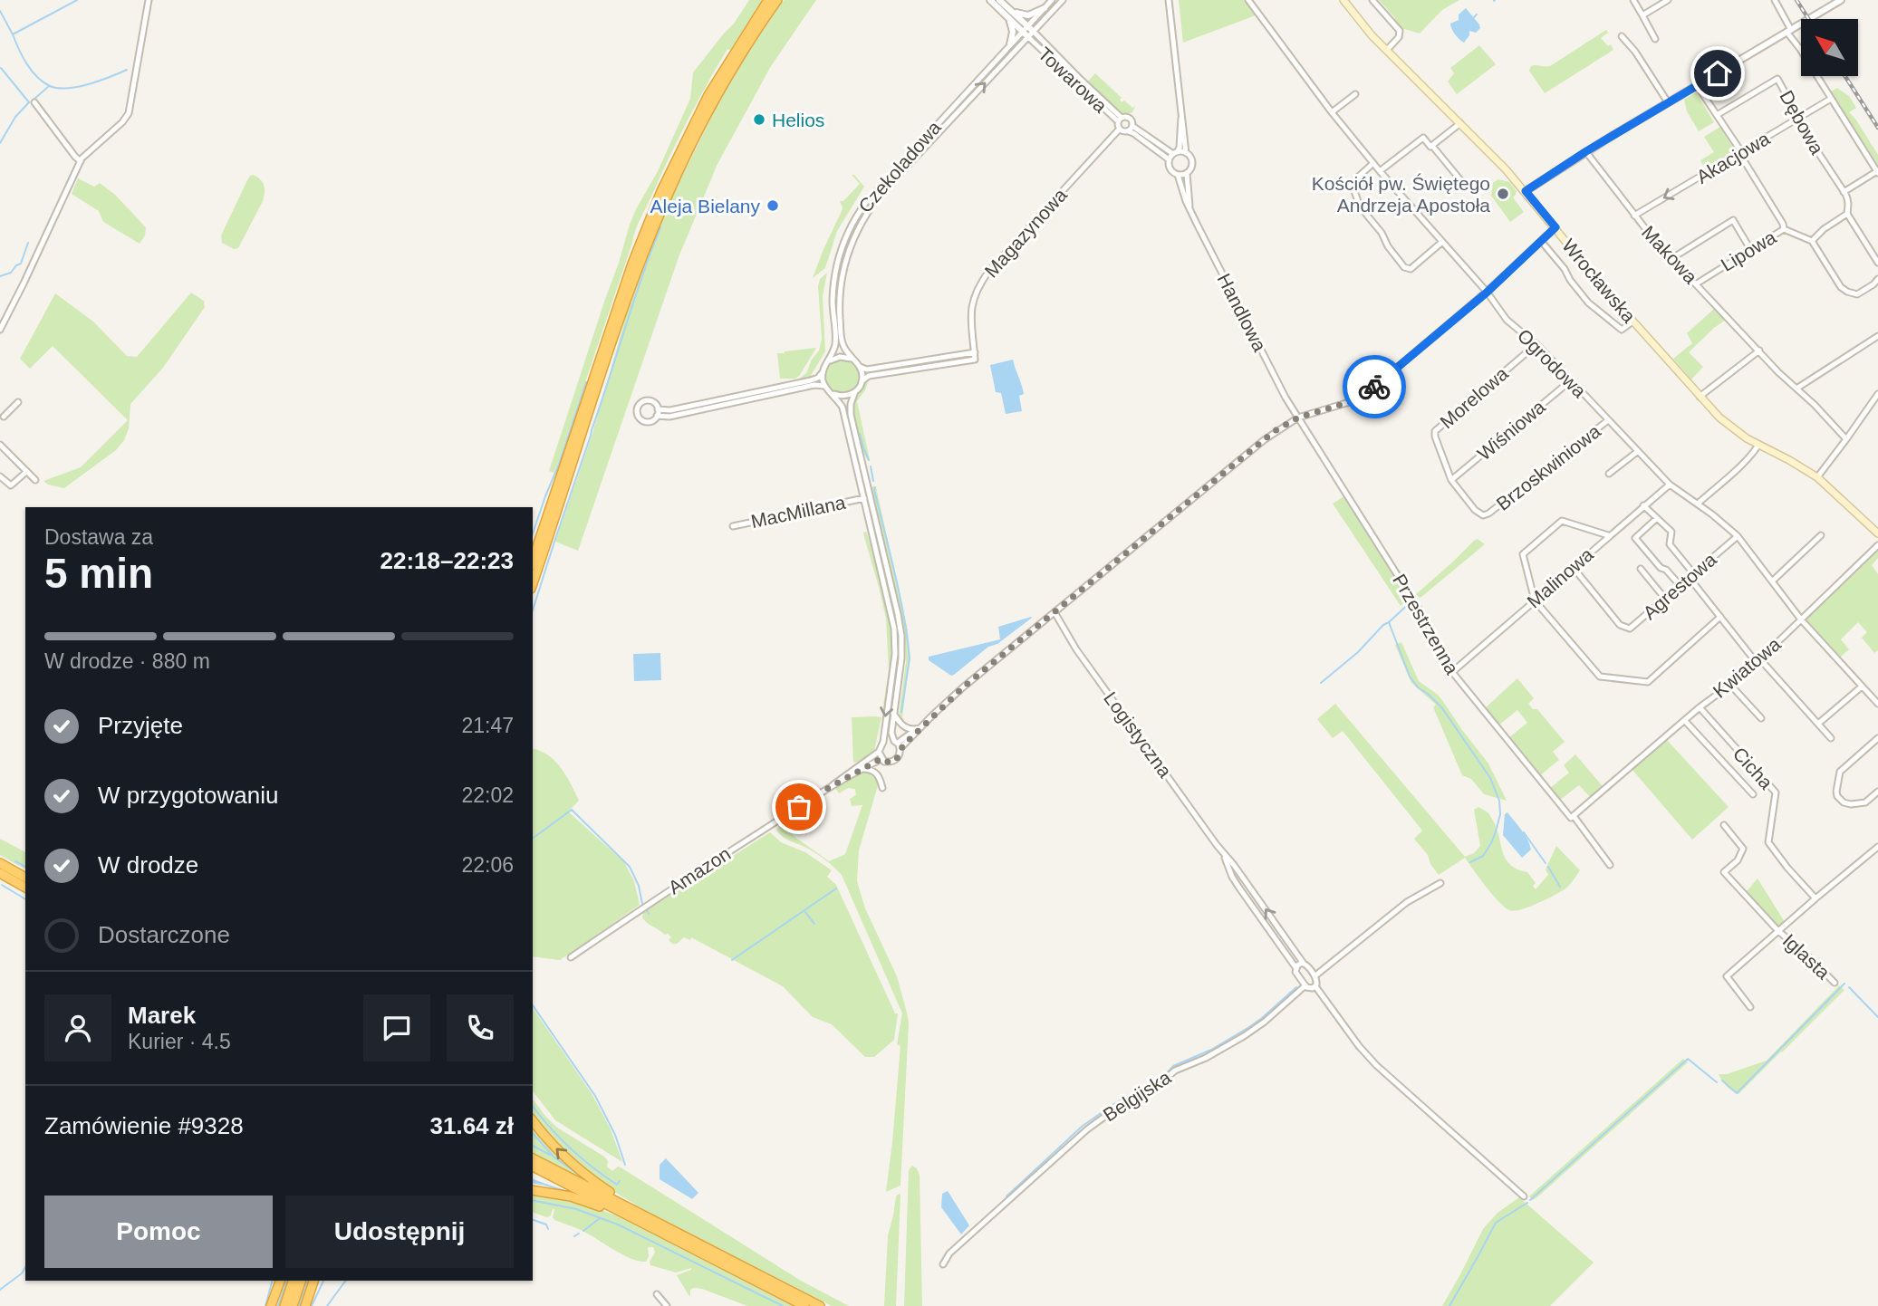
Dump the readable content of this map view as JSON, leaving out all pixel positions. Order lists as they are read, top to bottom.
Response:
{
  "streets": {
    "main road": ["Wrocławska"],
    "street": [
      "Towarowa",
      "Dębowa",
      "Akacjowa",
      "Czekoladowa",
      "Magazynowa",
      "Lipowa",
      "Makowa",
      "Handlowa",
      "Ogrodowa",
      "Morelowa",
      "Wiśniowa",
      "Brzoskwiniowa",
      "MacMillana",
      "Malinowa",
      "Agrestowa",
      "Przestrzenna",
      "Kwiatowa",
      "Logistyczna",
      "Cicha",
      "Amazon",
      "Iglasta",
      "Belgijska"
    ]
  },
  "crossings": [
    ["Towarowa", "Czekoladowa"],
    ["Dębowa", "Akacjowa"],
    ["Akacjowa", "Makowa"],
    ["Lipowa", "Makowa"],
    ["Handlowa", "Przestrzenna"],
    ["Ogrodowa", "Morelowa"],
    ["Ogrodowa", "Wiśniowa"],
    ["Ogrodowa", "Brzoskwiniowa"],
    ["Ogrodowa", "Malinowa"],
    ["Ogrodowa", "Agrestowa"],
    ["Ogrodowa", "Kwiatowa"],
    ["Morelowa", "Wiśniowa"],
    ["Morelowa", "Brzoskwiniowa"],
    ["Malinowa", "Agrestowa"],
    ["Malinowa", "Przestrzenna"],
    ["Przestrzenna", "Kwiatowa"],
    ["Kwiatowa", "Cicha"],
    ["Logistyczna", "Belgijska"]
  ],
  "one_way": ["Akacjowa"],
  "places": ["Helios", "Kościół pw. Świętego Andrzeja Apostoła", "Aleja Bielany"],
  "north": "top left",
  "page": {
    "heading": ["5 min", "Dostawa za", "22:18–22:23"],
    "panel": [
      "Marek",
      "Kurier · 4.5",
      "Zamówienie #9328",
      "31.64 zł"
    ],
    "bar": "W drodze · 880 m",
    "list": [
      ["Przyjęte", "21:47"],
      ["W przygotowaniu", "22:02"],
      ["W drodze", "22:06"],
      "Dostarczone"
    ],
    "buttons": ["Pomoc", "Udostępnij"]
  }
}
